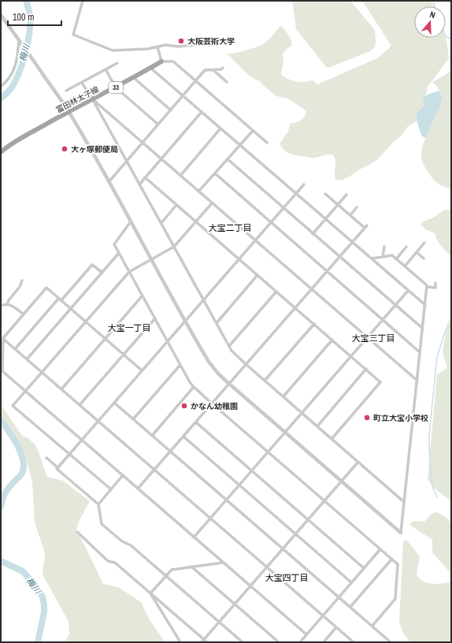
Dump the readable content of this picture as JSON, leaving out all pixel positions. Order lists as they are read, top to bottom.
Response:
{
  "streets": {
    "main road": ["33", "富田林太子線"]
  },
  "districts": [
    "大宝二丁目",
    "大宝一丁目",
    "大宝三丁目",
    "大宝四丁目"
  ],
  "water": ["梅川"],
  "places": [
    "大阪芸術大学",
    "大ヶ塚郵便局",
    "かなん幼稚園",
    "町立大宝小学校"
  ],
  "scale_bar": "100 m",
  "north": "top"
}
